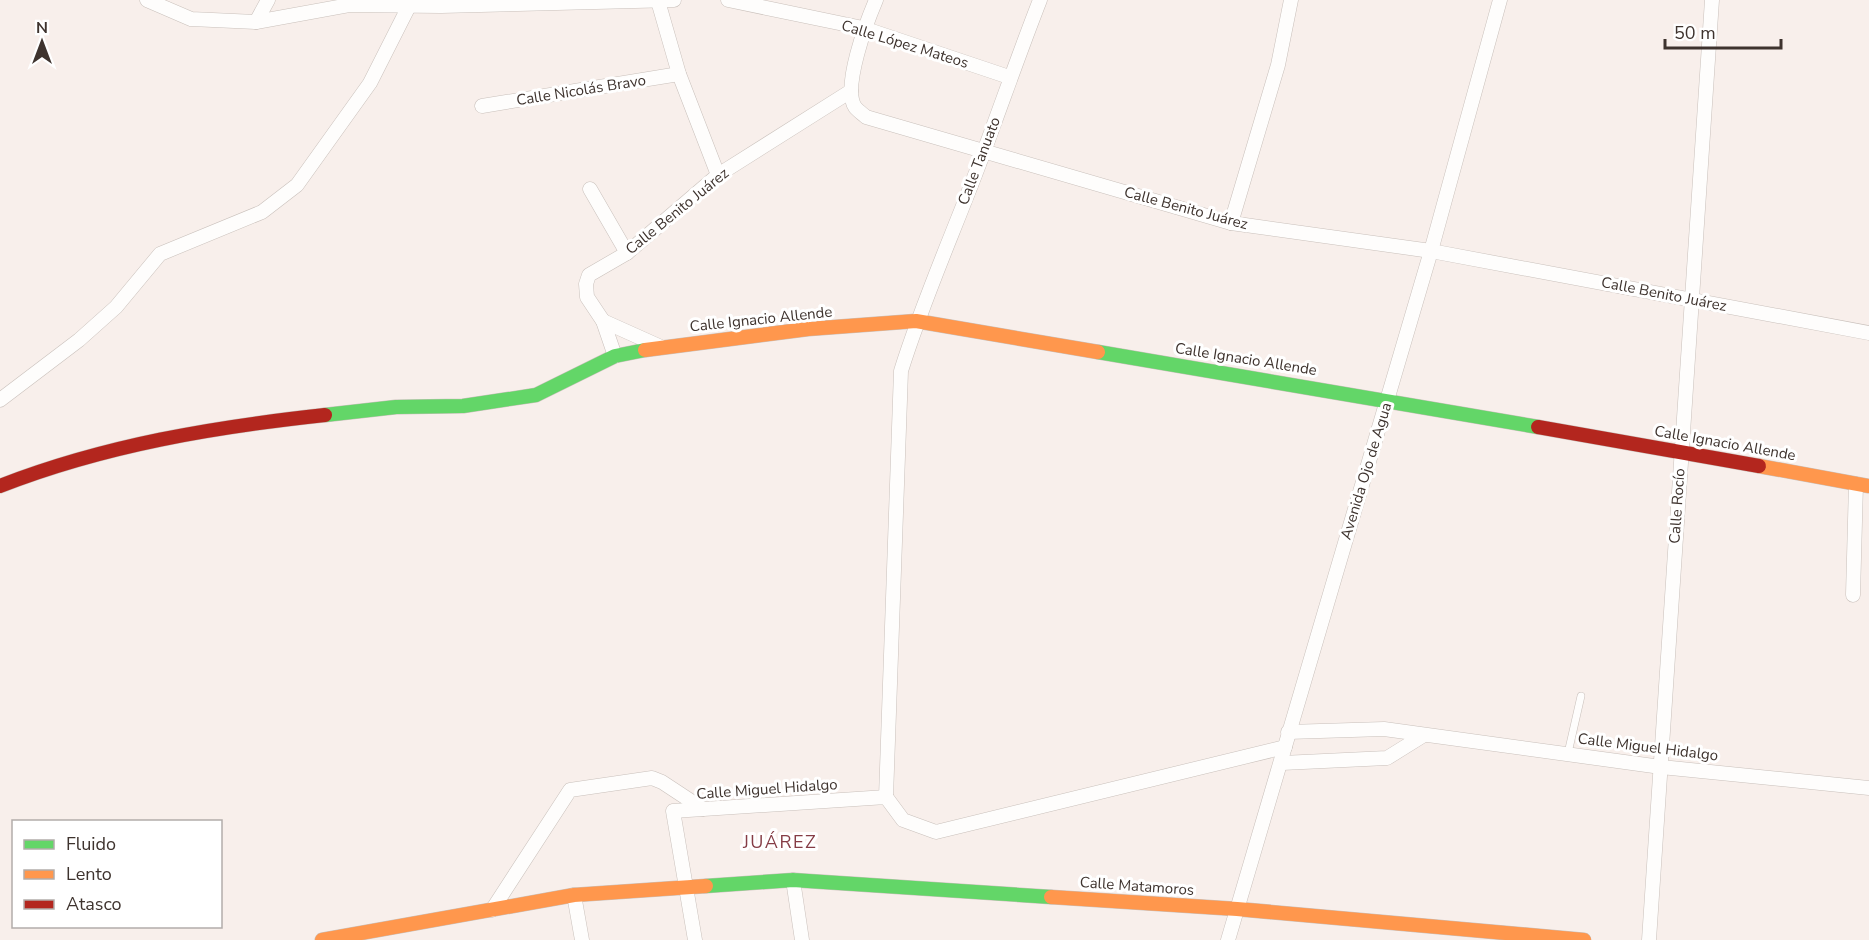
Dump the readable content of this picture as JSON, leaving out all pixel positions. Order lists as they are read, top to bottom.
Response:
{
  "streets": {
    "street": [
      "Calle López Mateos",
      "Calle Nicolás Bravo",
      "Calle Tanuato",
      "Calle Benito Juárez",
      "Calle Ignacio Allende",
      "Avenida Ojo de Agua",
      "Calle Rocío",
      "Calle Miguel Hidalgo",
      "Calle Matamoros"
    ]
  },
  "crossings": [
    ["Calle López Mateos", "Calle Tanuato"],
    ["Calle Tanuato", "Calle Benito Juárez"],
    ["Calle Tanuato", "Calle Ignacio Allende"],
    ["Calle Tanuato", "Calle Miguel Hidalgo"],
    ["Calle Benito Juárez", "Avenida Ojo de Agua"],
    ["Calle Benito Juárez", "Calle Rocío"],
    ["Calle Ignacio Allende", "Avenida Ojo de Agua"],
    ["Calle Ignacio Allende", "Calle Rocío"],
    ["Avenida Ojo de Agua", "Calle Miguel Hidalgo"],
    ["Avenida Ojo de Agua", "Calle Matamoros"],
    ["Calle Rocío", "Calle Miguel Hidalgo"],
    ["Calle Miguel Hidalgo", "Calle Matamoros"]
  ],
  "districts": ["JUÁREZ"],
  "legend": ["Fluido", "Lento", "Atasco"],
  "scale_bar": "50 m",
  "north": "top"
}
